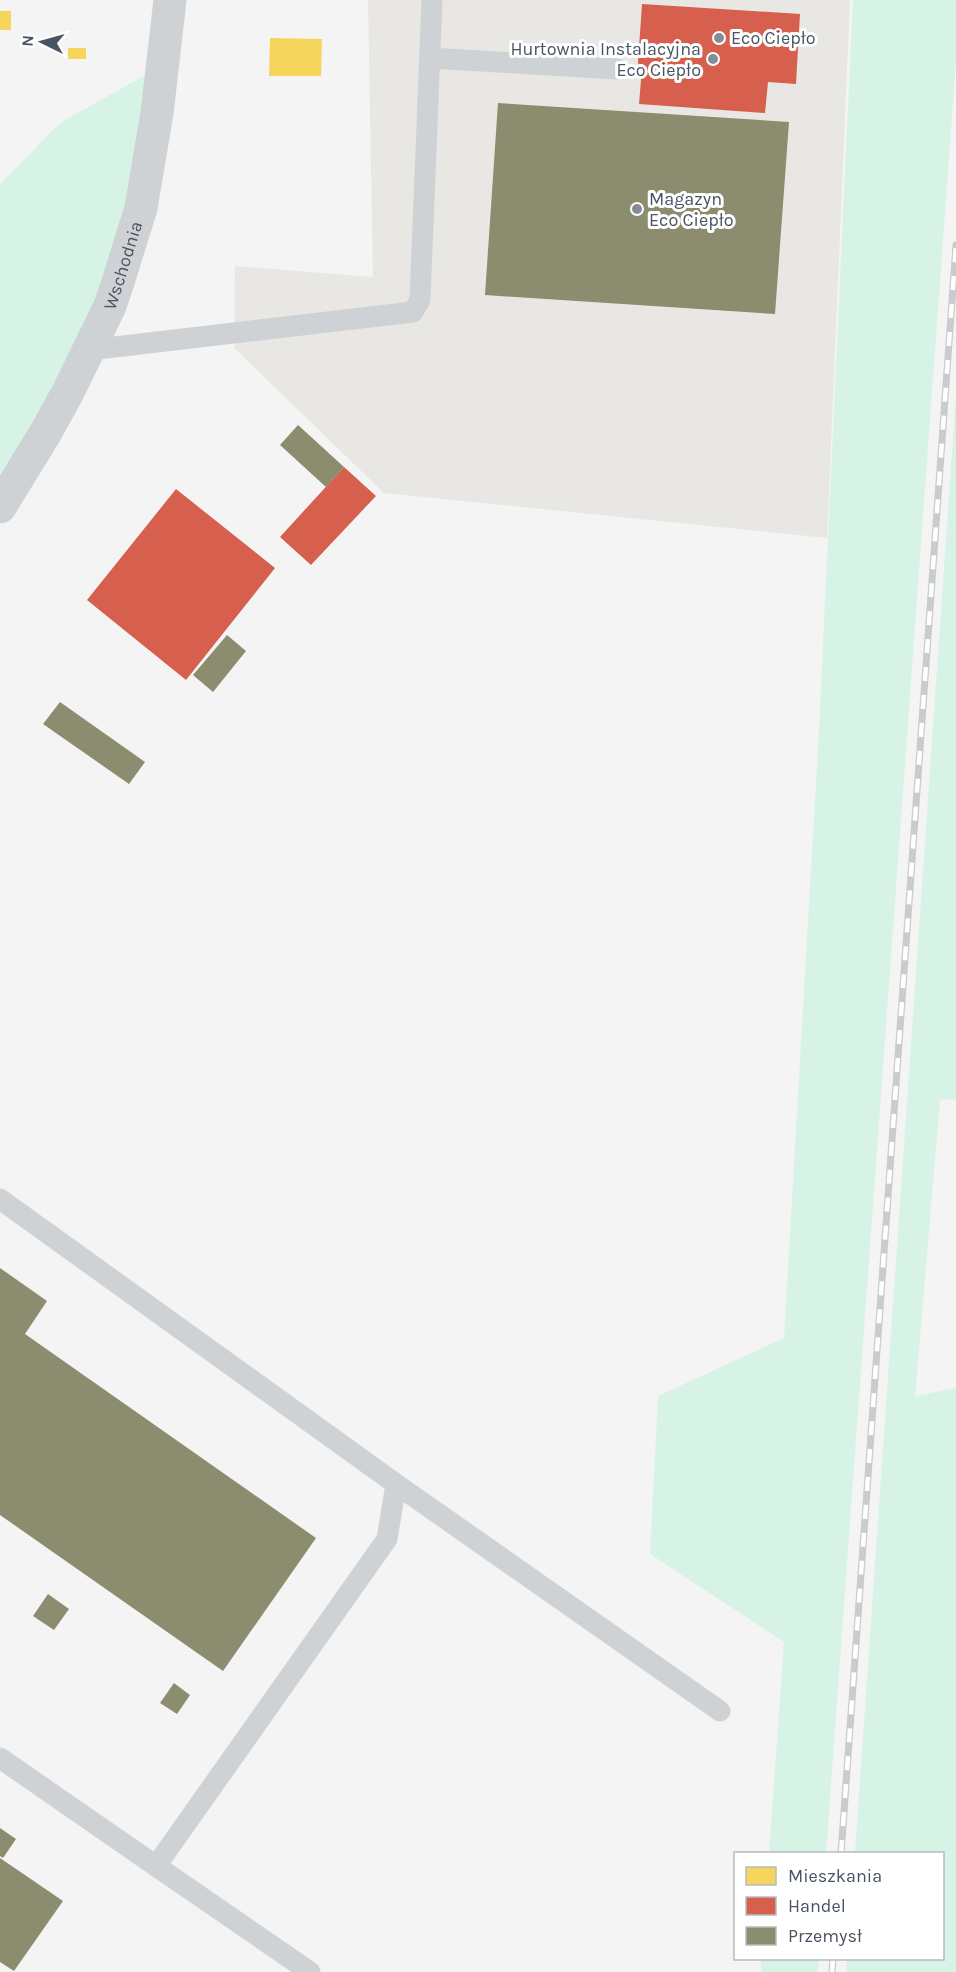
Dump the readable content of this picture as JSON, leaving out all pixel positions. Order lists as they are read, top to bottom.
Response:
{
  "streets": {
    "street": ["Wschodnia"]
  },
  "places": ["Eco Ciepło", "Hurtownia Instalacyjna Eco Ciepło", "Magazyn Eco Ciepło"],
  "legend": ["Mieszkania", "Handel", "Przemysł"],
  "north": "left"
}
